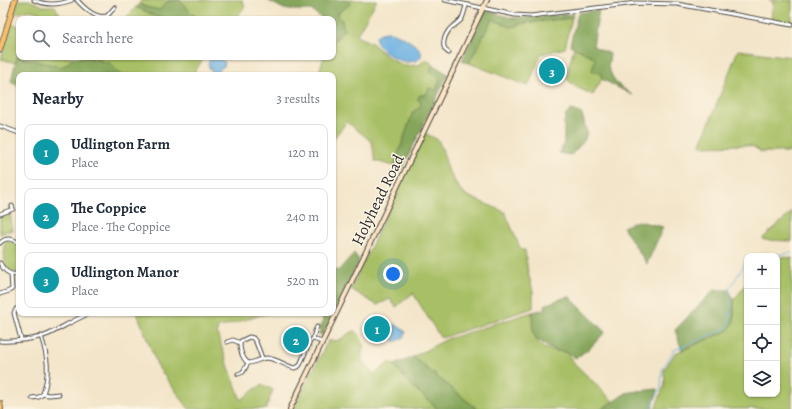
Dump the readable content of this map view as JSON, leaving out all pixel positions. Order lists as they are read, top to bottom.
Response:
{
  "streets": {
    "main road": ["Holyhead Road"]
  },
  "page": {
    "search": "Search here",
    "pins": ["3", "1", "2"],
    "heading": ["Nearby", "3 results"],
    "list": [
      {
        "mark": "1",
        "name": "Udlington Farm",
        "note": "Place",
        "value": "120 m"
      },
      {
        "mark": "2",
        "name": "The Coppice",
        "note": "Place · The Coppice",
        "value": "240 m"
      },
      {
        "mark": "3",
        "name": "Udlington Manor",
        "note": "Place",
        "value": "520 m"
      }
    ],
    "map_buttons": ["+", "−"]
  }
}
